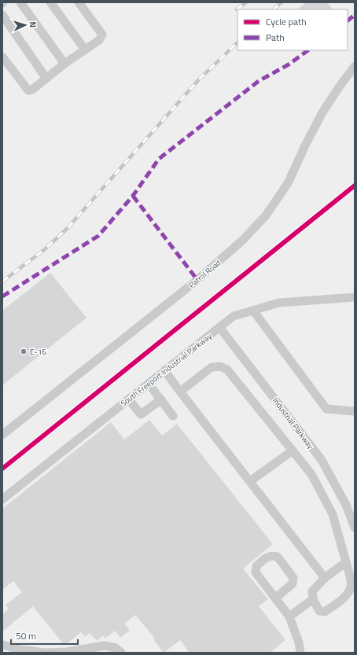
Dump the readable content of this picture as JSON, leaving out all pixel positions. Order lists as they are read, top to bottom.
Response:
{
  "streets": {
    "lane": ["Patrol Road", "South Freeport Industrial Parkway", "Industrial Parkway"]
  },
  "crossings": [
    ["South Freeport Industrial Parkway", "Industrial Parkway"]
  ],
  "places": ["E-16"],
  "legend": ["Cycle path", "Path"],
  "scale_bar": "50 m",
  "north": "right"
}
